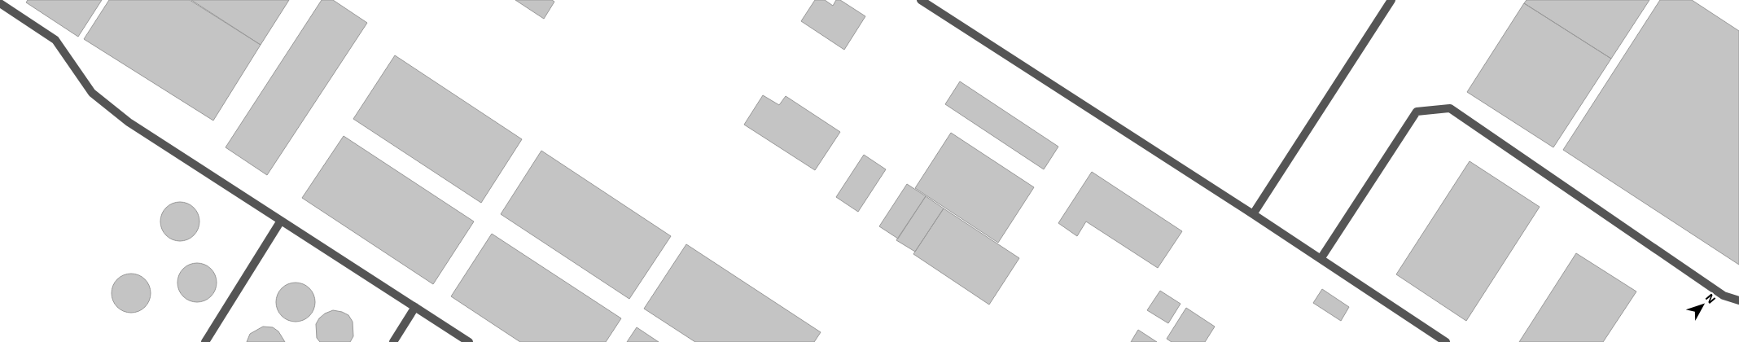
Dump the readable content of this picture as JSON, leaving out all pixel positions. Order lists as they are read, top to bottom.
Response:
{
  "north": "top right"
}
